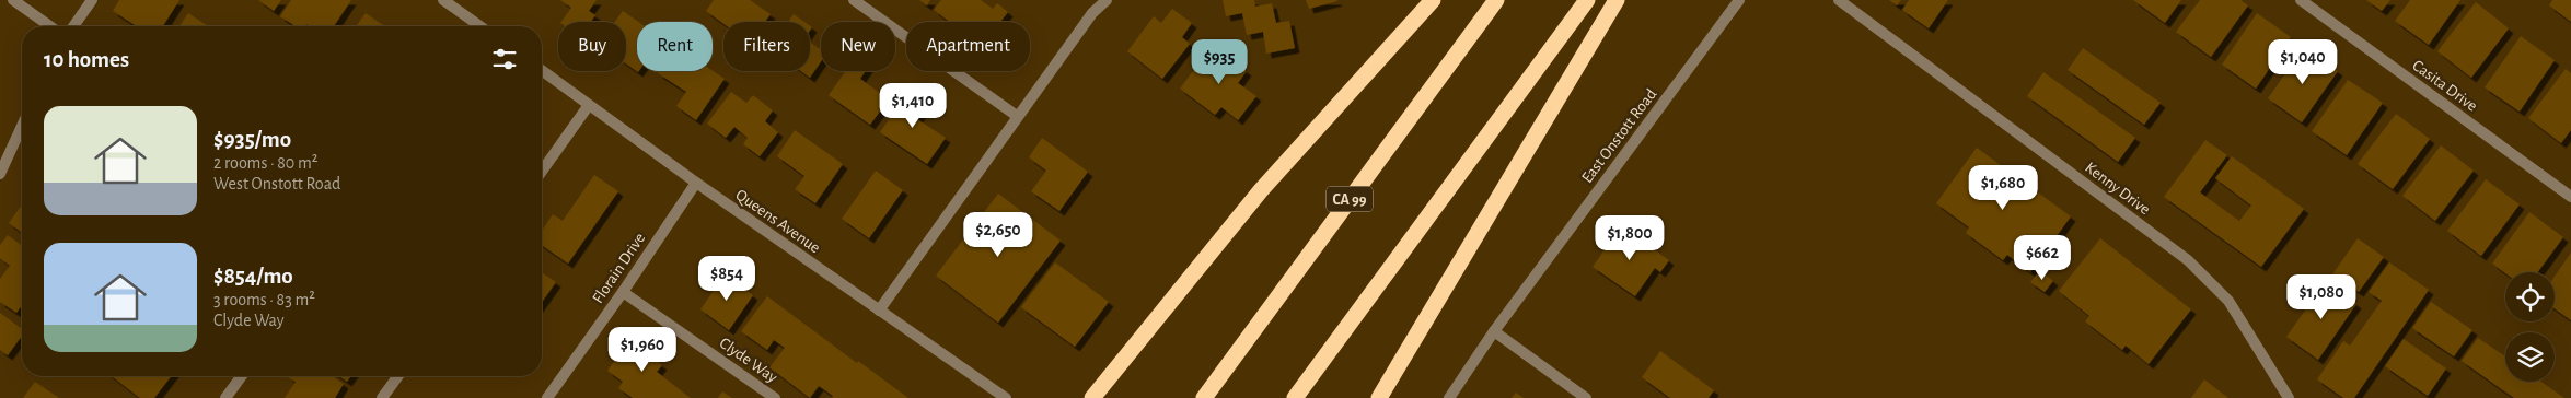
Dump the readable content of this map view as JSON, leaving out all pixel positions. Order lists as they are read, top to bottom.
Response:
{
  "streets": {
    "highway": ["CA 99"],
    "street": [
      "Casita Drive",
      "East Onstott Road",
      "Kenny Drive",
      "Queens Avenue",
      "Florain Drive",
      "Clyde Way"
    ]
  },
  "crossings": [
    ["Queens Avenue", "Florain Drive"],
    ["Florain Drive", "Clyde Way"]
  ],
  "page": {
    "chip": [
      "Buy",
      "Rent",
      "Filters",
      "New",
      "Apartment"
    ],
    "heading": "10 homes",
    "price": [
      "$935",
      "$1,040",
      "$1,410",
      "$1,680",
      "$2,650",
      "$1,800",
      "$662",
      "$854",
      "$1,080",
      "$1,960"
    ],
    "list": [
      {
        "name": "$935/mo",
        "note": "2 rooms · 80 m² · West Onstott Road"
      },
      {
        "name": "$854/mo",
        "note": "3 rooms · 83 m² · Clyde Way"
      }
    ]
  }
}
